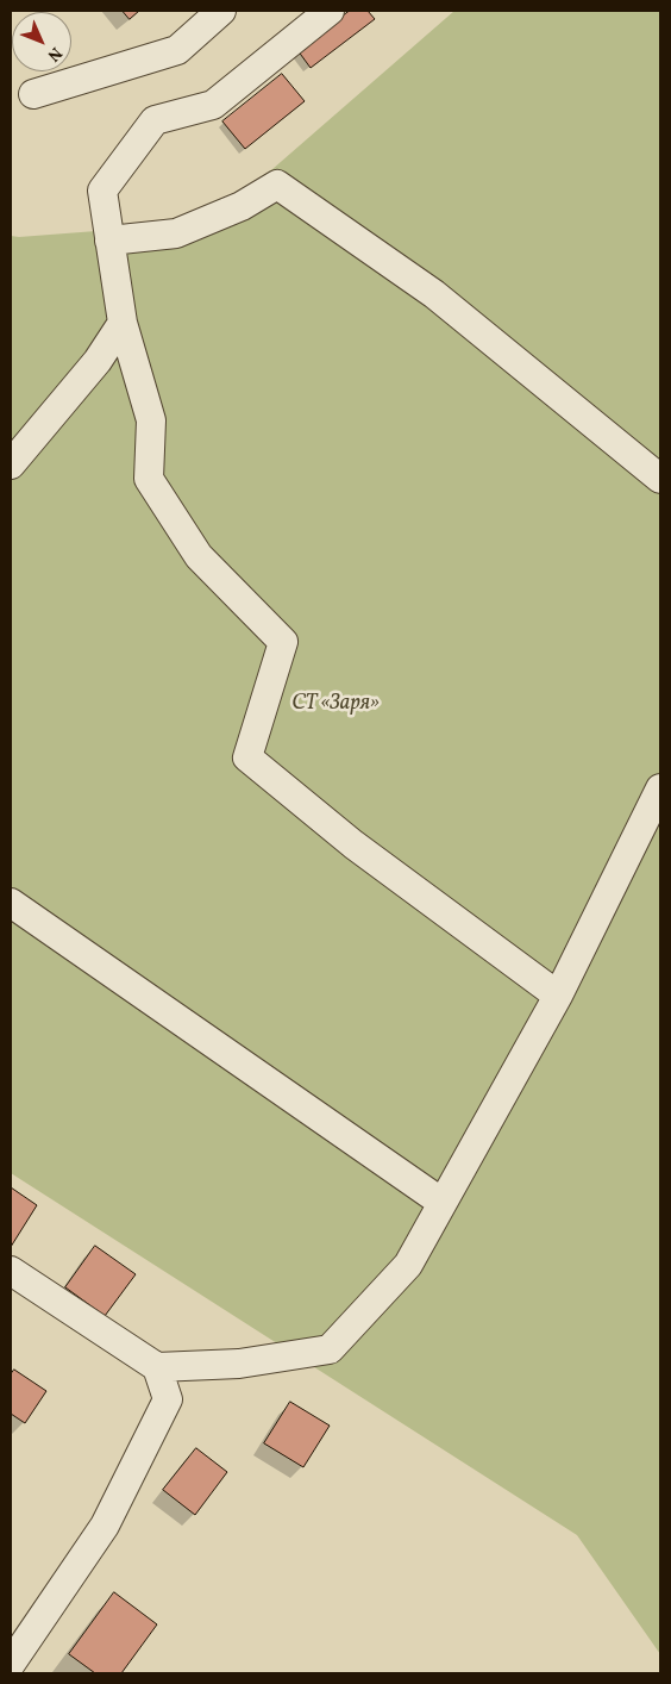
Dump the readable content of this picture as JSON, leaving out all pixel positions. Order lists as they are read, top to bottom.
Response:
{
  "parks": ["СТ «Заря»"],
  "north": "bottom right"
}
